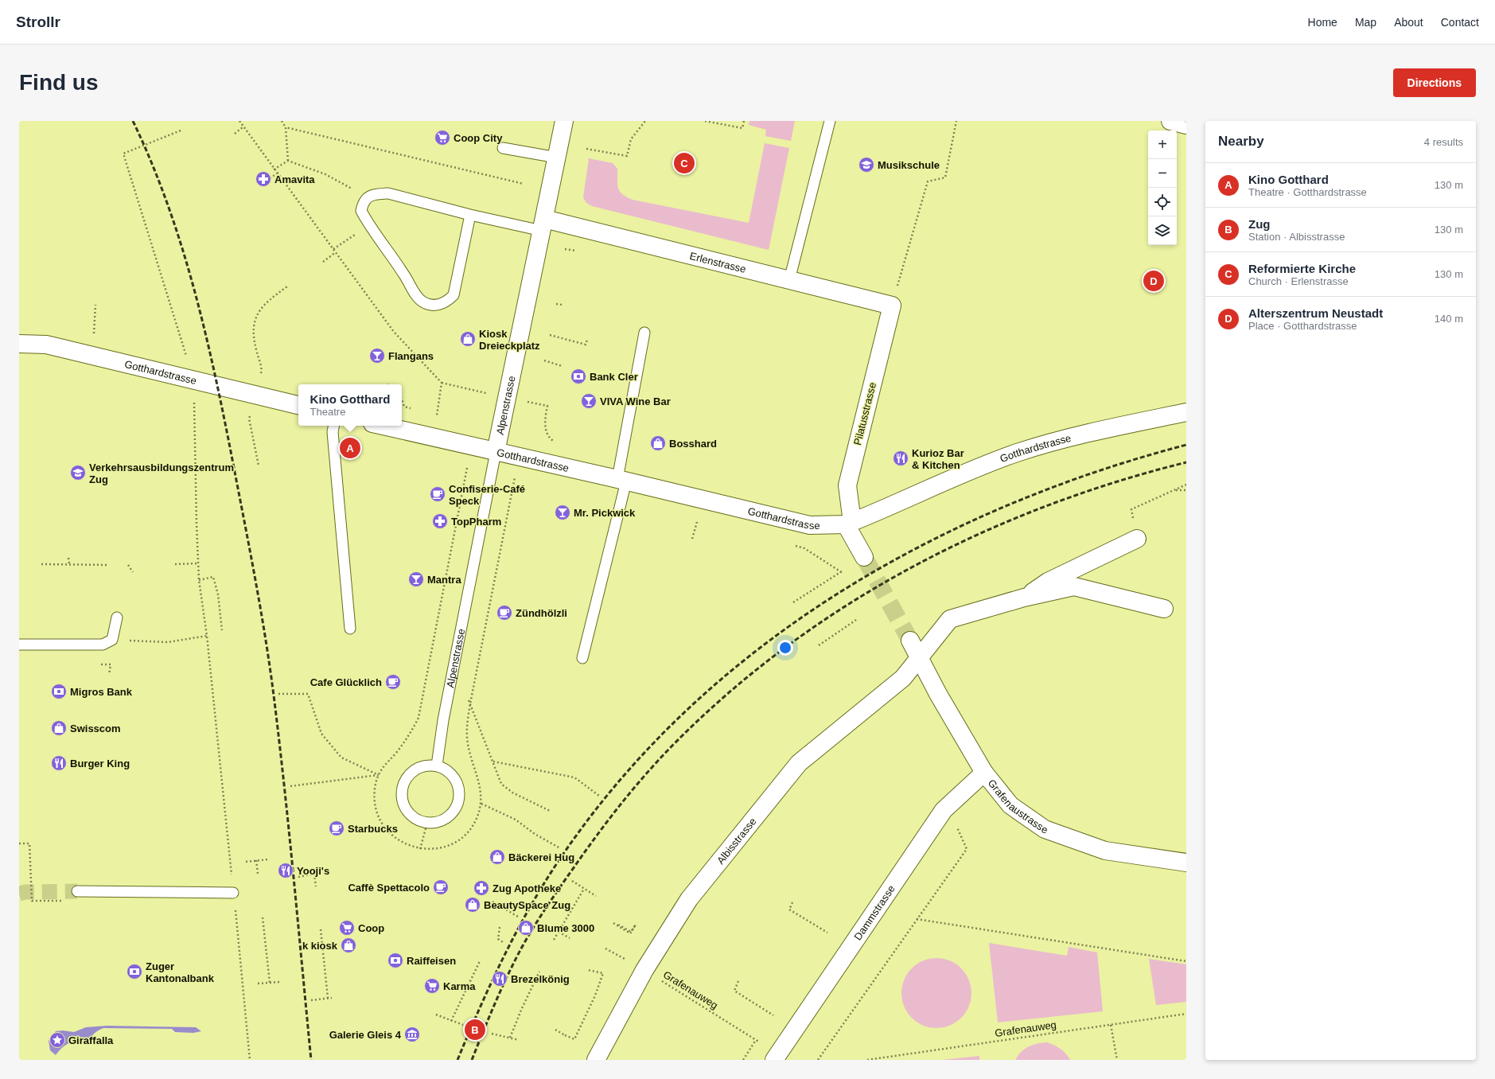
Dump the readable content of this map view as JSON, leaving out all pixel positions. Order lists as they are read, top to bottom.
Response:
{
  "streets": {
    "street": [
      "Erlenstrasse",
      "Gotthardstrasse",
      "Alpenstrasse",
      "Pilatusstrasse",
      "Grafenaustrasse",
      "Albisstrasse",
      "Dammstrasse"
    ],
    "path": ["Grafenauweg"]
  },
  "crossings": [
    ["Erlenstrasse", "Alpenstrasse"],
    ["Erlenstrasse", "Pilatusstrasse"],
    ["Gotthardstrasse", "Alpenstrasse"],
    ["Gotthardstrasse", "Pilatusstrasse"],
    ["Grafenaustrasse", "Albisstrasse"],
    ["Grafenaustrasse", "Dammstrasse"],
    ["Albisstrasse", "Grafenauweg"]
  ],
  "places": {
    "supermarket": ["Coop City", "Coop", "Karma"],
    "school or university": ["Musikschule", "Verkehrsausbildungszentrum Zug"],
    "pharmacy": ["Amavita", "TopPharm", "Zug Apotheke"],
    "shop": [
      "Kiosk Dreieckplatz",
      "Bosshard",
      "Swisscom",
      "Bäckerei Hug",
      "BeautySpace Zug",
      "Blume 3000",
      "k kiosk"
    ],
    "bar": [
      "Flangans",
      "VIVA Wine Bar",
      "Mr. Pickwick",
      "Mantra"
    ],
    "bank": [
      "Bank Cler",
      "Migros Bank",
      "Raiffeisen",
      "Zuger Kantonalbank"
    ],
    "restaurant": [
      "Kurioz Bar & Kitchen",
      "Burger King",
      "Yooji's",
      "Brezelkönig"
    ],
    "cafe": [
      "Confiserie-Café Speck",
      "Zündhölzli",
      "Cafe Glücklich",
      "Starbucks",
      "Caffè Spettacolo"
    ],
    "museum": ["Galerie Gleis 4"],
    "place": ["Giraffalla"]
  },
  "page": {
    "header": "Strollr",
    "nav": [
      "Home",
      "Map",
      "About",
      "Contact"
    ],
    "buttons": "Directions",
    "title": "Find us",
    "heading": ["Nearby", "4 results"],
    "map_buttons": ["+", "−"],
    "pins": [
      "C",
      "D",
      "A",
      "B"
    ],
    "list": [
      {
        "mark": "A",
        "name": "Kino Gotthard",
        "note": "Theatre · Gotthardstrasse",
        "value": "130 m"
      },
      {
        "mark": "B",
        "name": "Zug",
        "note": "Station · Albisstrasse",
        "value": "130 m"
      },
      {
        "mark": "C",
        "name": "Reformierte Kirche",
        "note": "Church · Erlenstrasse",
        "value": "130 m"
      },
      {
        "mark": "D",
        "name": "Alterszentrum Neustadt",
        "note": "Place · Gotthardstrasse",
        "value": "140 m"
      }
    ],
    "popup": ["Kino Gotthard", "Theatre"]
  }
}
